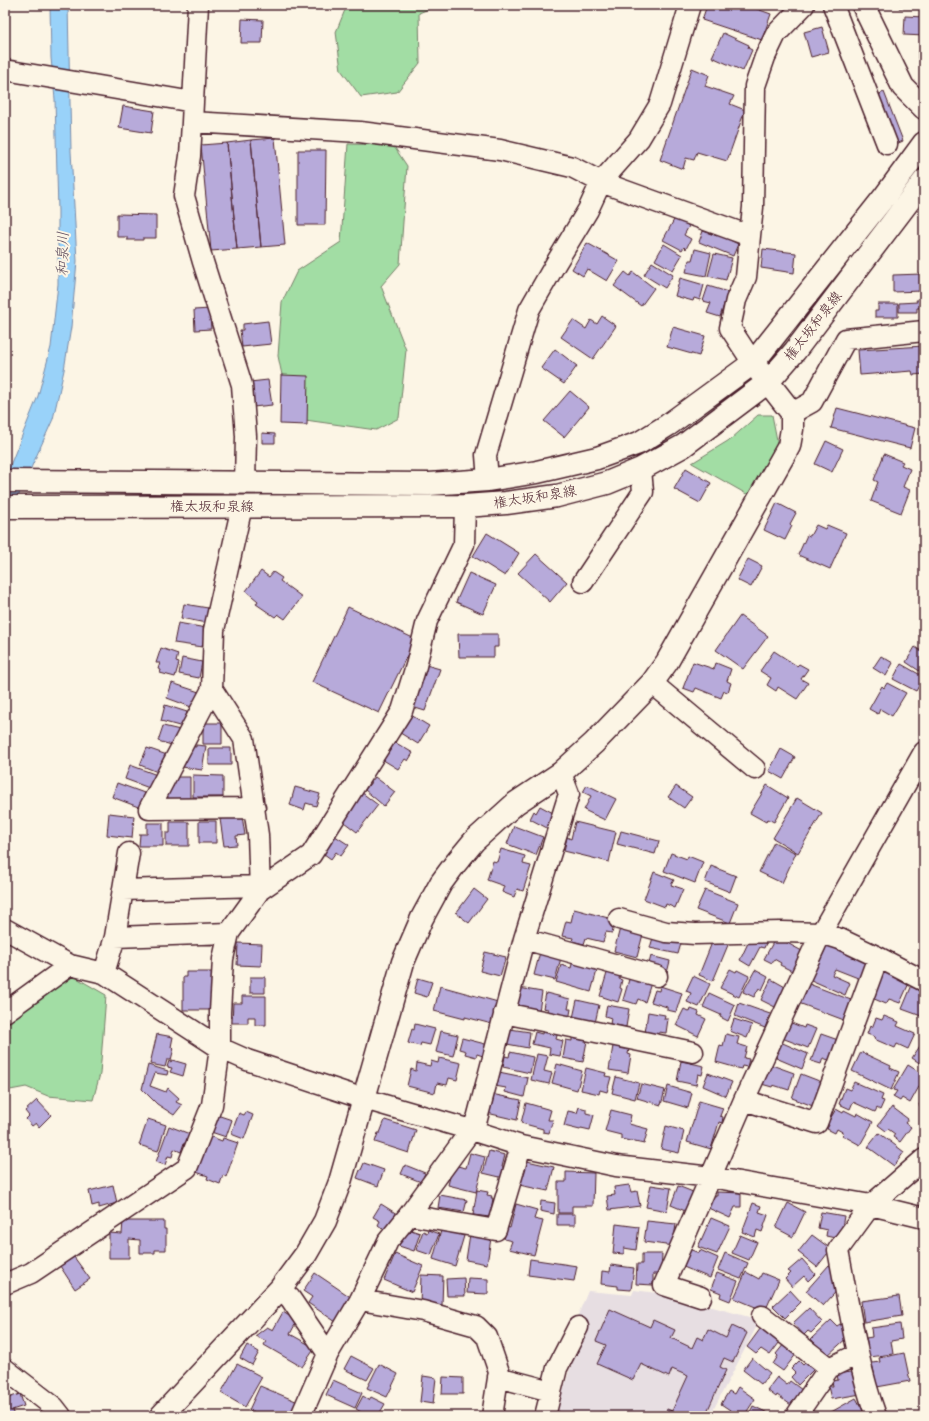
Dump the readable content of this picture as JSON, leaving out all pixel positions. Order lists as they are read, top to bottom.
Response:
{
  "streets": {
    "street": ["権太坂和泉線"]
  },
  "water": ["和泉川"]
}
